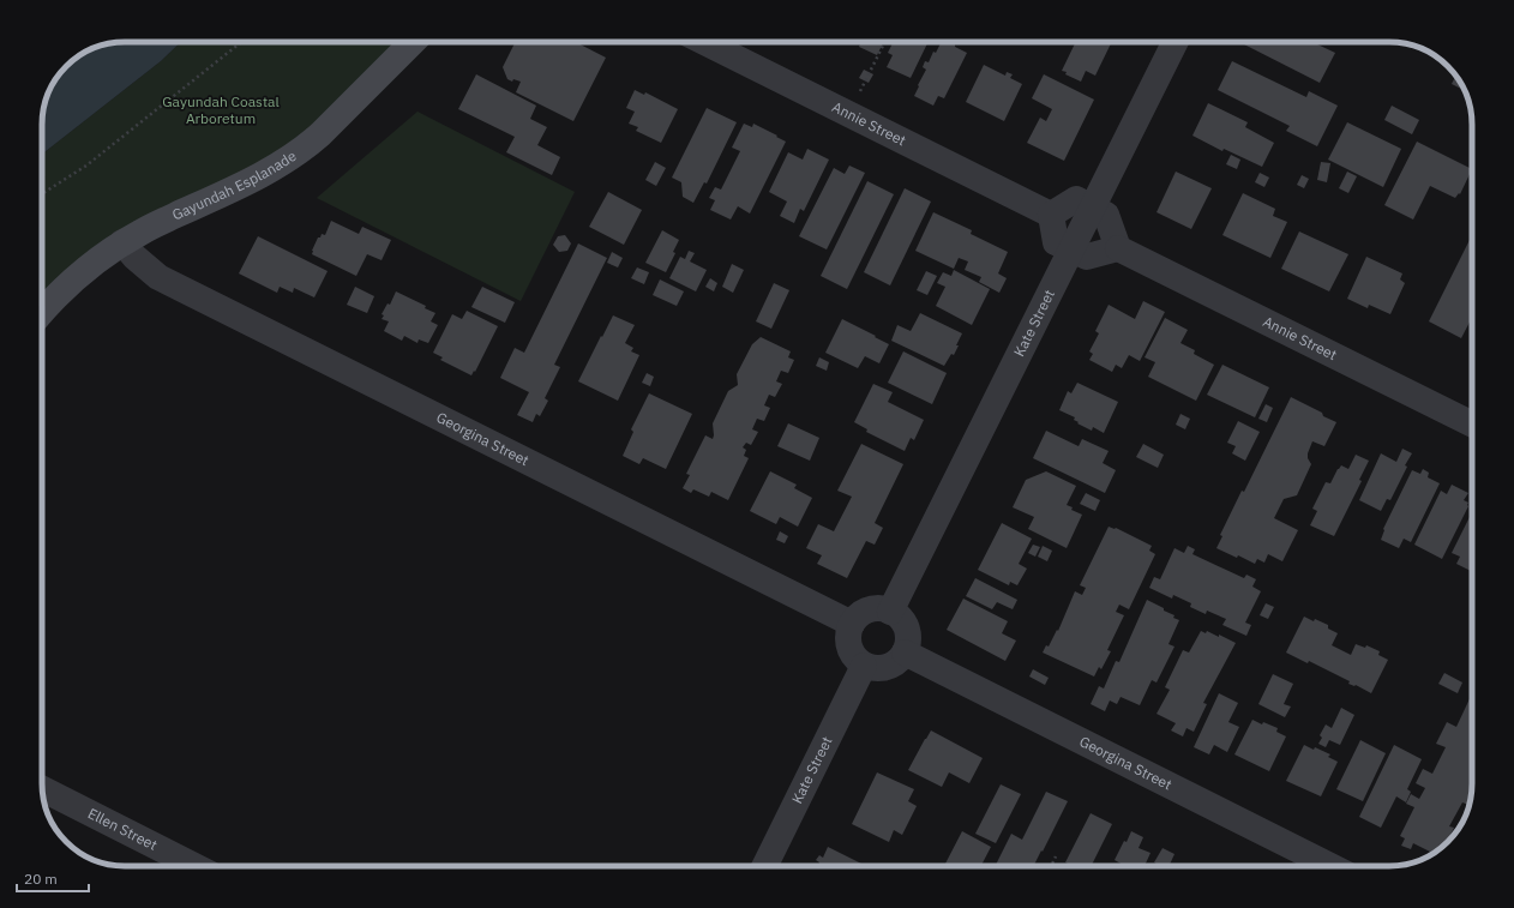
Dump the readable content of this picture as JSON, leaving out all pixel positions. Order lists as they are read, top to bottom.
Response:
{
  "streets": {
    "street": [
      "Annie Street",
      "Gayundah Esplanade",
      "Kate Street",
      "Georgina Street",
      "Ellen Street"
    ]
  },
  "crossings": [
    ["Gayundah Esplanade", "Georgina Street"],
    ["Kate Street", "Georgina Street"]
  ],
  "parks": ["Gayundah Coastal Arboretum"],
  "scale_bar": "20 m"
}
